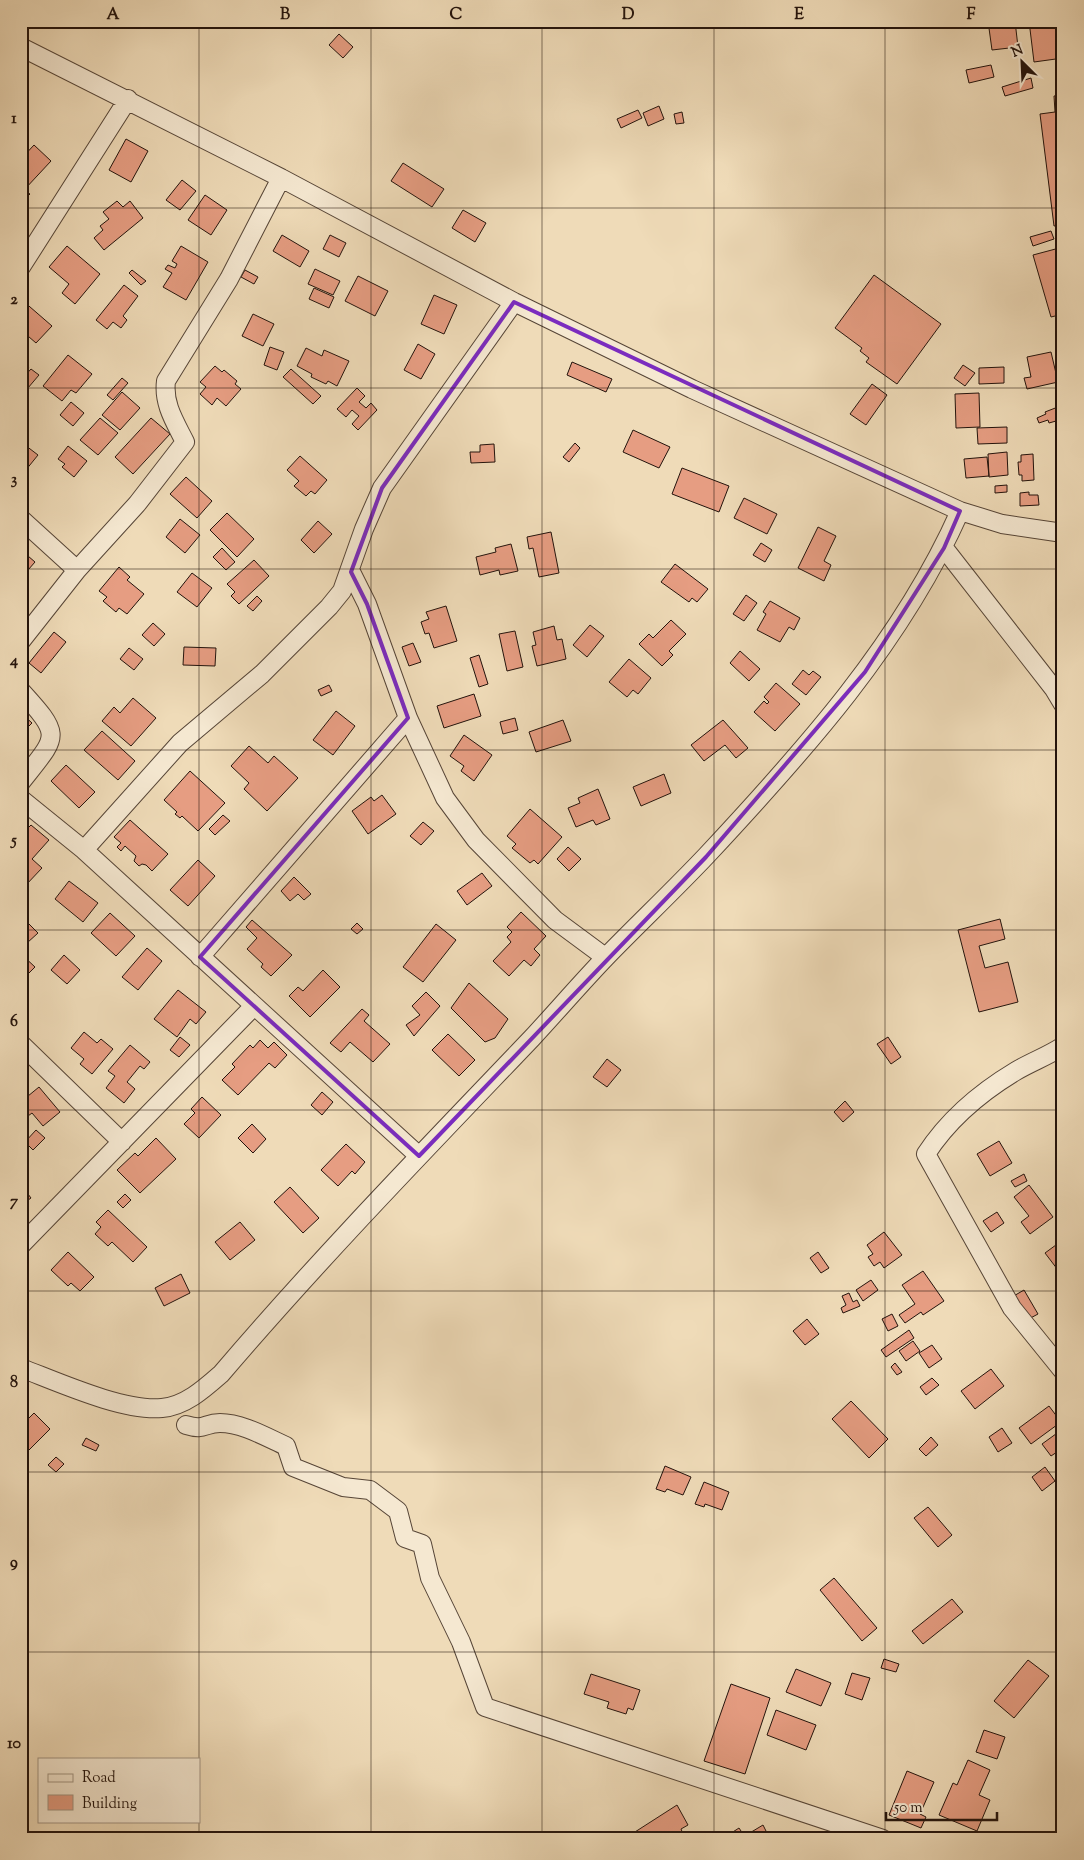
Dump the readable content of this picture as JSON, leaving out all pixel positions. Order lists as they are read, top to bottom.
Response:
{
  "legend": ["Road", "Building"],
  "scale_bar": "50 m",
  "north": "top left",
  "grid": {
    "columns": [
      "A",
      "B",
      "C",
      "D",
      "E",
      "F"
    ],
    "rows": [
      "1",
      "2",
      "3",
      "4",
      "5",
      "6",
      "7",
      "8",
      "9",
      "10"
    ]
  }
}
